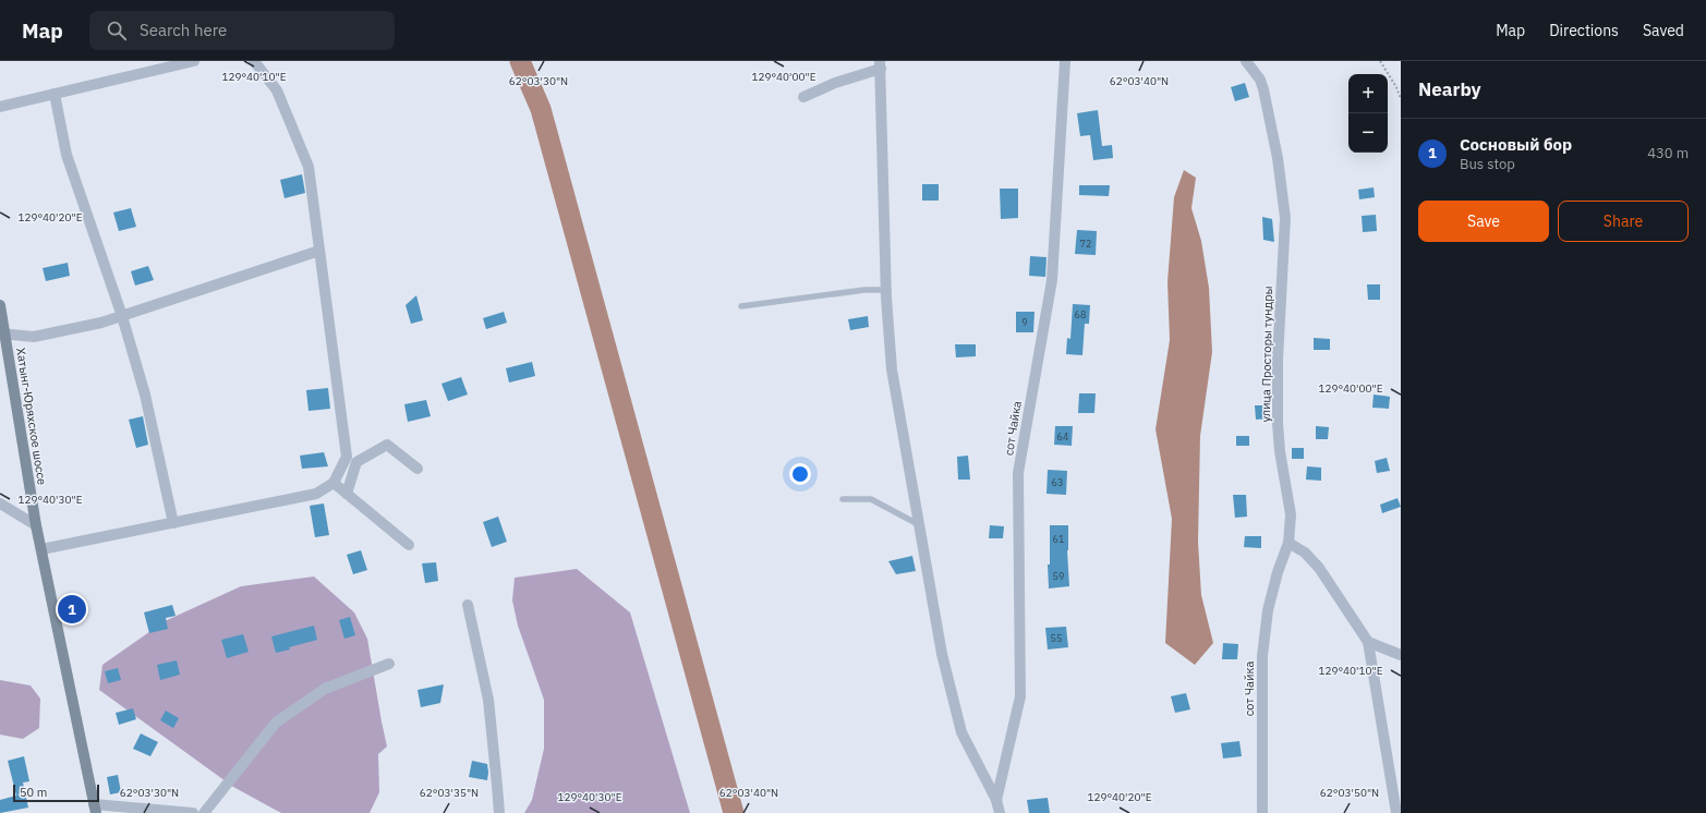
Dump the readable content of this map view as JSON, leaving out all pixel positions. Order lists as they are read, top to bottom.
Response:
{
  "streets": {
    "main road": ["Хатынг-Юряхское шоссе"],
    "street": ["улица Просторы тундры", "сот Чайка"]
  },
  "crossings": [
    ["улица Просторы тундры", "сот Чайка"]
  ],
  "house_numbers": [
    "72",
    "68",
    "9",
    "64",
    "63",
    "61",
    "59",
    "55"
  ],
  "scale_bar": "50 m",
  "page": {
    "header": "Map",
    "search": "Search here",
    "nav": ["Map", "Directions", "Saved"],
    "heading": "Nearby",
    "map_buttons": ["+", "−"],
    "list": [
      {
        "mark": "1",
        "name": "Сосновый бор",
        "note": "Bus stop",
        "value": "430 m"
      }
    ],
    "buttons": ["Save", "Share"],
    "pins": "1",
    "scale": "50 m"
  },
  "coordinates": [
    "129°40'00\"E",
    "129°40'10\"E",
    "62°03'30\"N",
    "62°03'40\"N",
    "129°40'20\"E",
    "129°40'30\"E",
    "62°03'35\"N",
    "62°03'50\"N"
  ]
}
